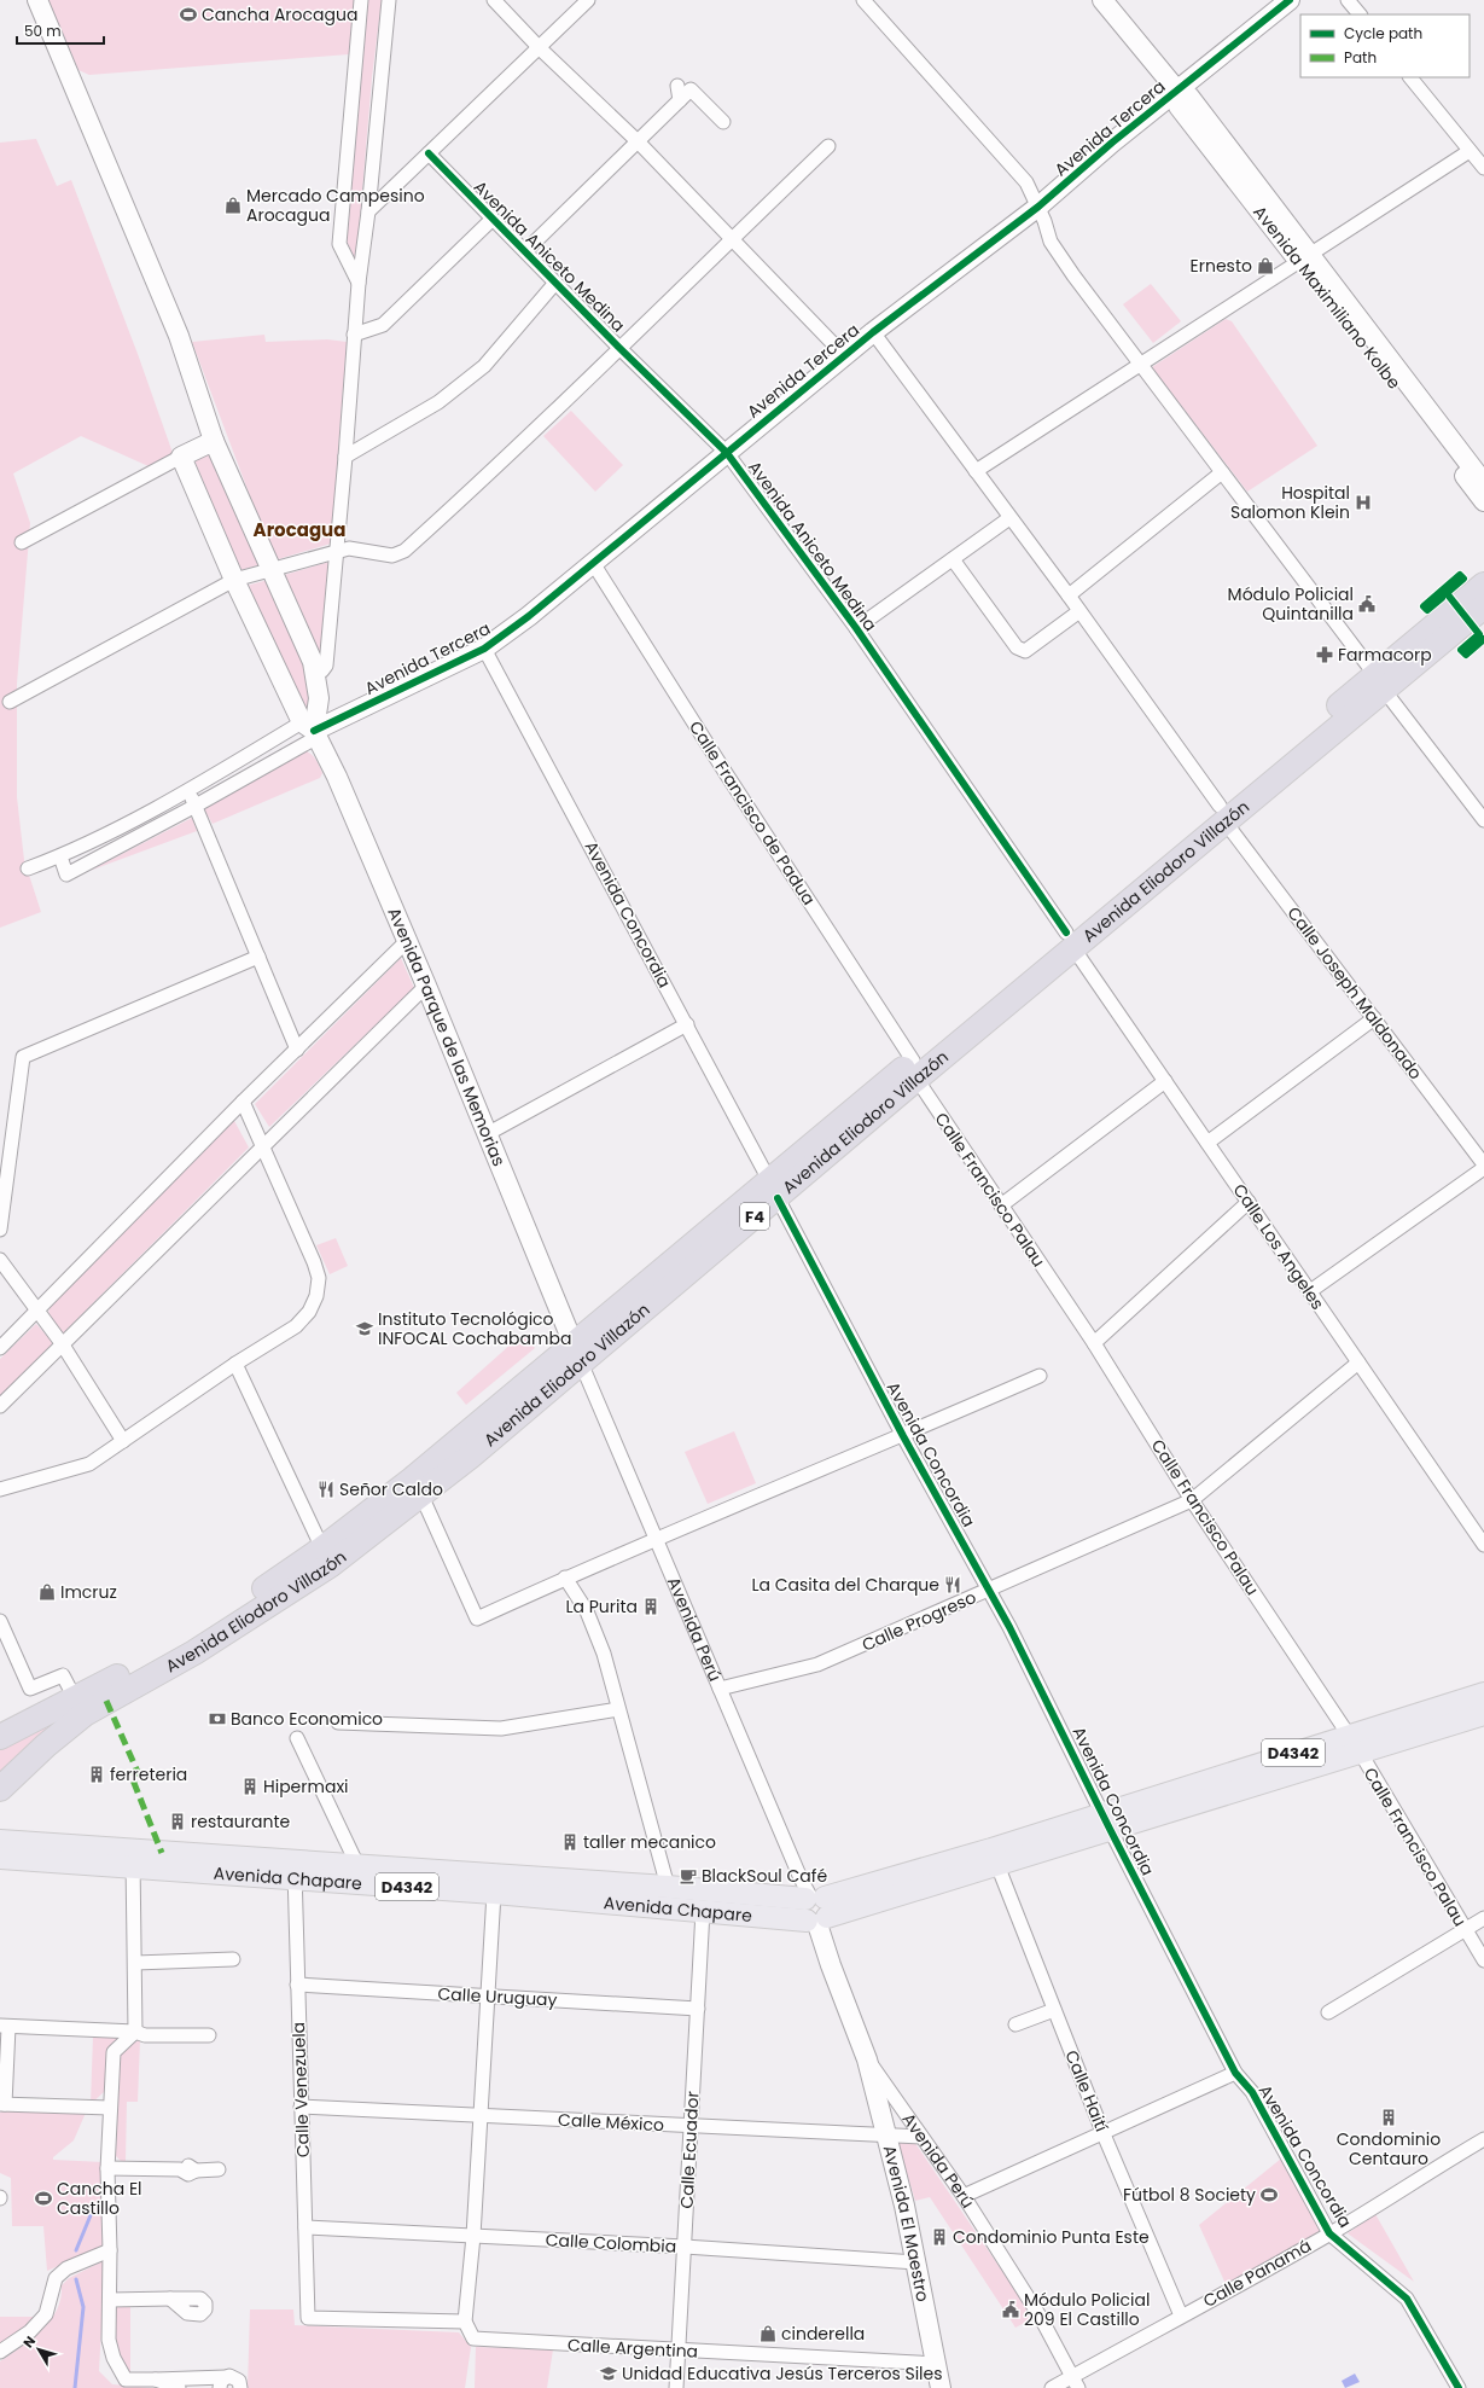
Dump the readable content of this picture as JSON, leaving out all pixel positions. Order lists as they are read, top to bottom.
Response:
{
  "streets": {
    "highway": ["Avenida Eliodoro Villazón", "F4"],
    "main road": ["D4342", "Avenida Chapare"],
    "street": [
      "Avenida Tercera",
      "Avenida Aniceto Medina",
      "Avenida Maximiliano Kolbe",
      "Calle Francisco de Padua",
      "Avenida Concordia",
      "Calle Joseph Maldonado",
      "Avenida Parque de las Memorias",
      "Calle Francisco Palau",
      "Calle Los Angeles",
      "Calle Progreso",
      "Avenida Perú",
      "Calle Uruguay",
      "Calle Venezuela",
      "Calle Haití",
      "Calle México",
      "Calle Ecuador",
      "Avenida El Maestro",
      "Calle Colombia",
      "Calle Panamá",
      "Calle Argentina"
    ]
  },
  "crossings": [
    ["Avenida Tercera", "Avenida Aniceto Medina"],
    ["Avenida Tercera", "Avenida Maximiliano Kolbe"],
    ["Avenida Tercera", "Calle Francisco de Padua"],
    ["Avenida Tercera", "Avenida Concordia"],
    ["Avenida Tercera", "Calle Joseph Maldonado"],
    ["Avenida Tercera", "Avenida Parque de las Memorias"],
    ["Avenida Aniceto Medina", "Avenida Eliodoro Villazón"],
    ["Avenida Aniceto Medina", "Calle Los Angeles"],
    ["Calle Francisco de Padua", "Avenida Eliodoro Villazón"],
    ["Calle Francisco de Padua", "Calle Francisco Palau"],
    ["Avenida Eliodoro Villazón", "Avenida Concordia"],
    ["Avenida Eliodoro Villazón", "Calle Joseph Maldonado"],
    ["Avenida Eliodoro Villazón", "Avenida Parque de las Memorias"],
    ["Avenida Eliodoro Villazón", "Calle Francisco Palau"],
    ["Avenida Eliodoro Villazón", "Calle Los Angeles"],
    ["Avenida Eliodoro Villazón", "Avenida Perú"],
    ["Avenida Concordia", "Calle Progreso"],
    ["Avenida Concordia", "Avenida Chapare"],
    ["Avenida Concordia", "Calle Panamá"],
    ["Avenida Parque de las Memorias", "Avenida Perú"],
    ["Calle Francisco Palau", "Calle Progreso"],
    ["Calle Francisco Palau", "Avenida Chapare"],
    ["Calle Los Angeles", "Calle Progreso"],
    ["Calle Progreso", "Avenida Perú"],
    ["Avenida Perú", "Avenida Chapare"],
    ["Avenida Perú", "Calle México"],
    ["Avenida Perú", "Avenida El Maestro"],
    ["Avenida Perú", "Calle Panamá"],
    ["Avenida Chapare", "Calle Venezuela"],
    ["Avenida Chapare", "Calle Haití"],
    ["Avenida Chapare", "Calle Ecuador"],
    ["Calle Uruguay", "Calle Venezuela"],
    ["Calle Uruguay", "Calle Ecuador"],
    ["Calle Venezuela", "Calle México"],
    ["Calle Venezuela", "Calle Colombia"],
    ["Calle Venezuela", "Calle Argentina"],
    ["Calle Haití", "Calle Panamá"],
    ["Calle México", "Calle Ecuador"],
    ["Calle México", "Avenida El Maestro"],
    ["Calle Ecuador", "Calle Colombia"],
    ["Calle Ecuador", "Calle Argentina"],
    ["Avenida El Maestro", "Calle Colombia"],
    ["Avenida El Maestro", "Calle Argentina"]
  ],
  "districts": ["Arocagua"],
  "places": {
    "sports": ["Cancha Arocagua", "Fútbol 8 Society", "Cancha El Castillo"],
    "shop": [
      "Mercado Campesino Arocagua",
      "Ernesto",
      "Imcruz",
      "cinderella"
    ],
    "hospital": ["Hospital Salomon Klein"],
    "public building": ["Módulo Policial Quintanilla", "Módulo Policial 209 El Castillo"],
    "pharmacy": ["Farmacorp"],
    "school or university": ["Instituto Tecnológico INFOCAL Cochabamba", "Unidad Educativa Jesús Terceros Siles"],
    "restaurant": ["Señor Caldo", "La Casita del Charque"],
    "building": [
      "La Purita",
      "ferreteria",
      "Hipermaxi",
      "restaurante",
      "taller mecanico",
      "Condominio Centauro",
      "Condominio Punta Este"
    ],
    "bank": ["Banco Economico"],
    "cafe": ["BlackSoul Café"]
  },
  "legend": ["Cycle path", "Path"],
  "scale_bar": "50 m",
  "north": "top left"
}
